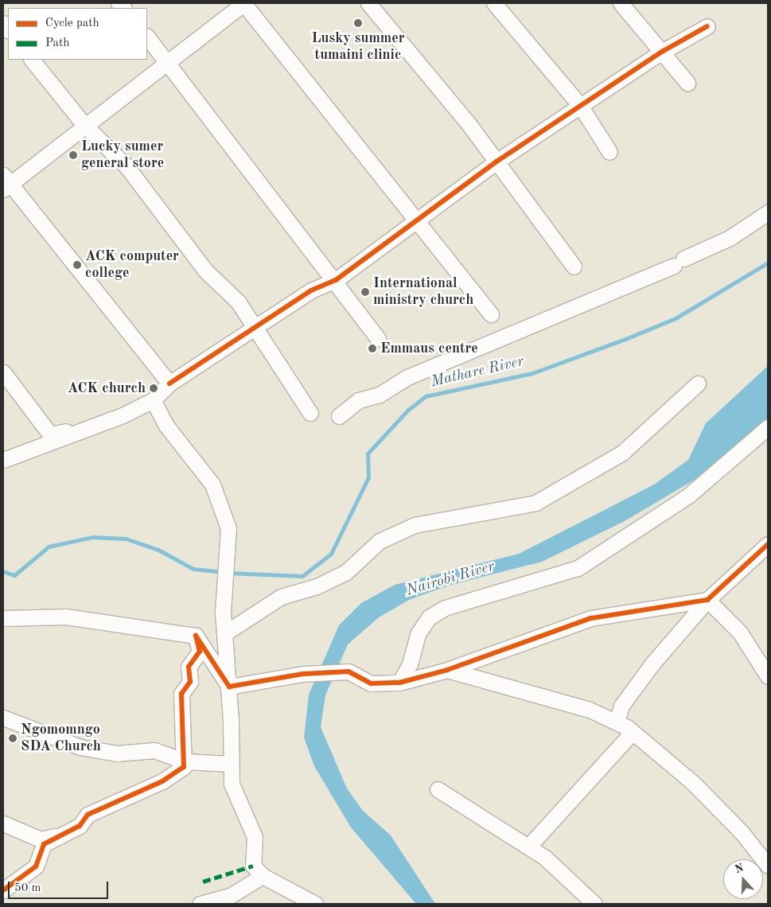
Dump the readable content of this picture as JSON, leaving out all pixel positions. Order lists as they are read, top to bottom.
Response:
{
  "water": ["Mathare River", "Nairobi River"],
  "places": [
    "Lusky summer tumaini clinic",
    "Lucky sumer general store",
    "ACK computer college",
    "International ministry church",
    "Emmaus centre",
    "ACK church",
    "Ngomomngo SDA Church"
  ],
  "legend": ["Cycle path", "Path"],
  "scale_bar": "50 m",
  "north": "top"
}
